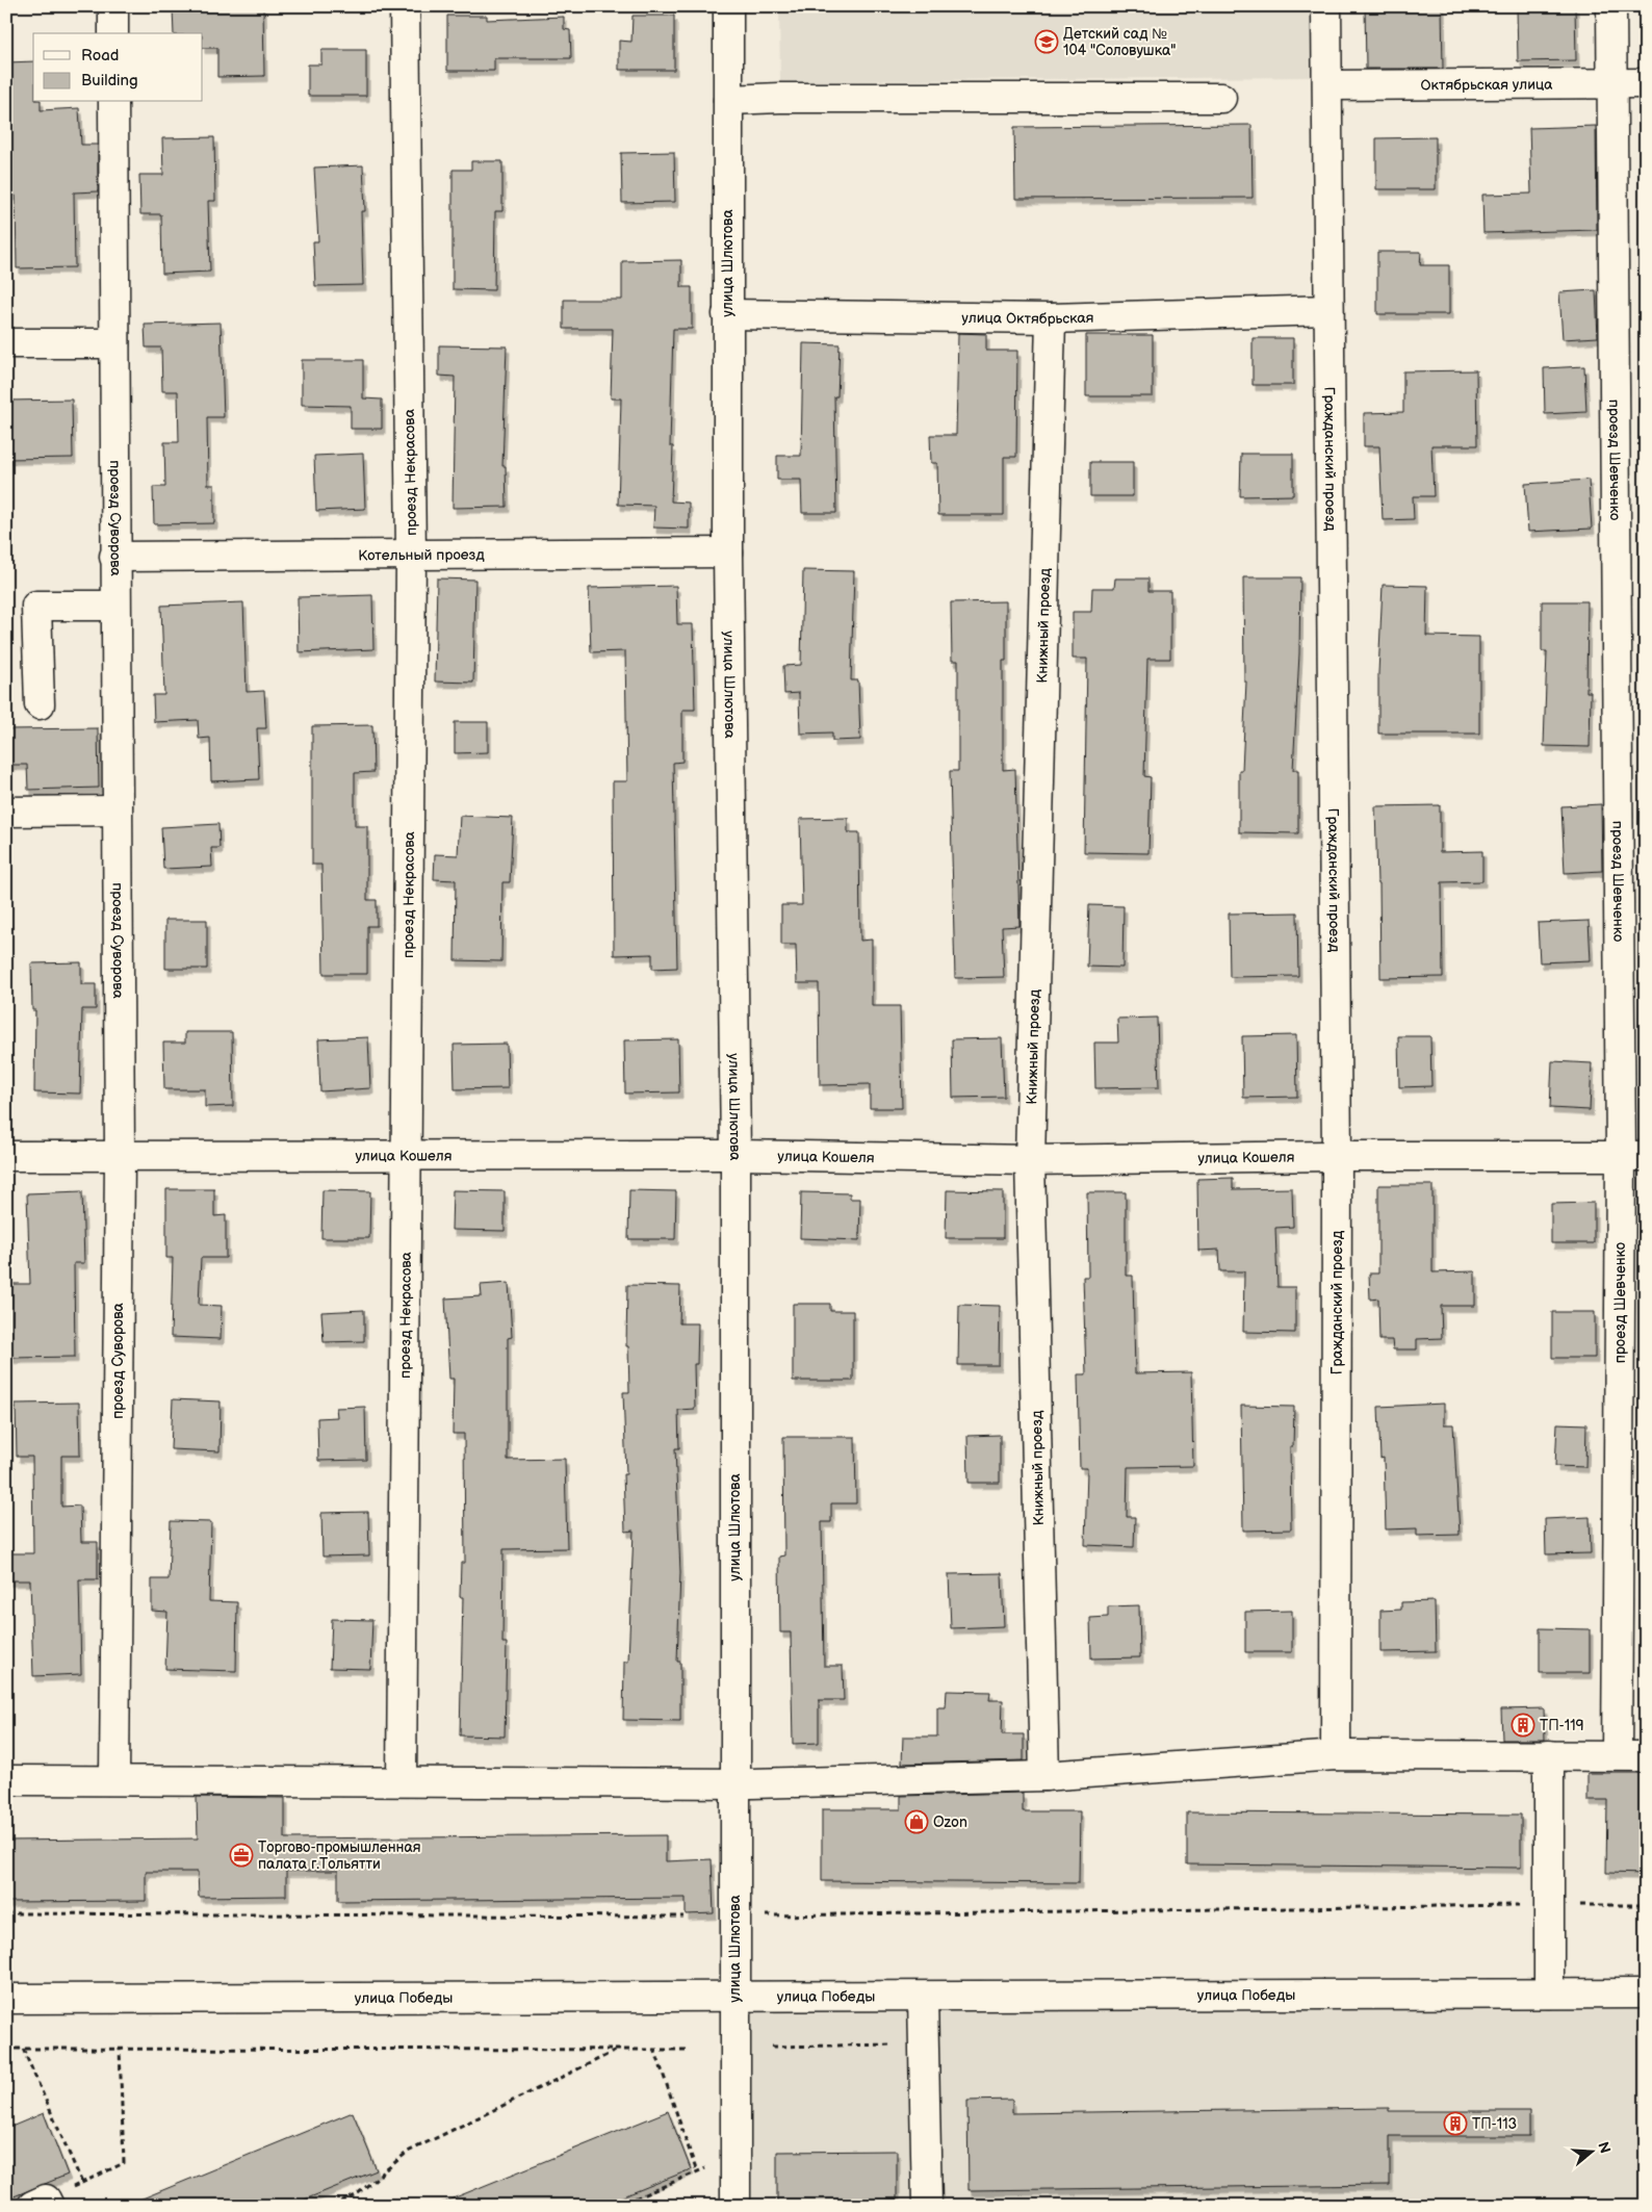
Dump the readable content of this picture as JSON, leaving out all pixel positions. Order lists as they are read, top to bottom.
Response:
{
  "streets": {
    "street": [
      "Октябрьская улица",
      "улица Шлютова",
      "улица Октябрьская",
      "Гражданский проезд",
      "проезд Шевченко",
      "проезд Некрасова",
      "проезд Суворова",
      "Котельный проезд",
      "Книжный проезд",
      "улица Кошеля",
      "улица Победы"
    ]
  },
  "crossings": [
    ["Октябрьская улица", "Гражданский проезд"],
    ["Октябрьская улица", "проезд Шевченко"],
    ["улица Шлютова", "улица Октябрьская"],
    ["улица Шлютова", "Котельный проезд"],
    ["улица Шлютова", "улица Кошеля"],
    ["улица Шлютова", "улица Победы"],
    ["улица Октябрьская", "Гражданский проезд"],
    ["улица Октябрьская", "Книжный проезд"],
    ["Гражданский проезд", "улица Кошеля"],
    ["проезд Шевченко", "улица Кошеля"],
    ["проезд Некрасова", "Котельный проезд"],
    ["проезд Некрасова", "улица Кошеля"],
    ["проезд Суворова", "Котельный проезд"],
    ["проезд Суворова", "улица Кошеля"],
    ["Книжный проезд", "улица Кошеля"]
  ],
  "places": {
    "school or university": ["Детский сад № 104 \"Соловушка\""],
    "building": ["ТП-119", "ТП-113"],
    "shop": ["Ozon"],
    "office": ["Торгово-промышленная палата г.Тольятти"]
  },
  "legend": ["Road", "Building"],
  "north": "right"
}
